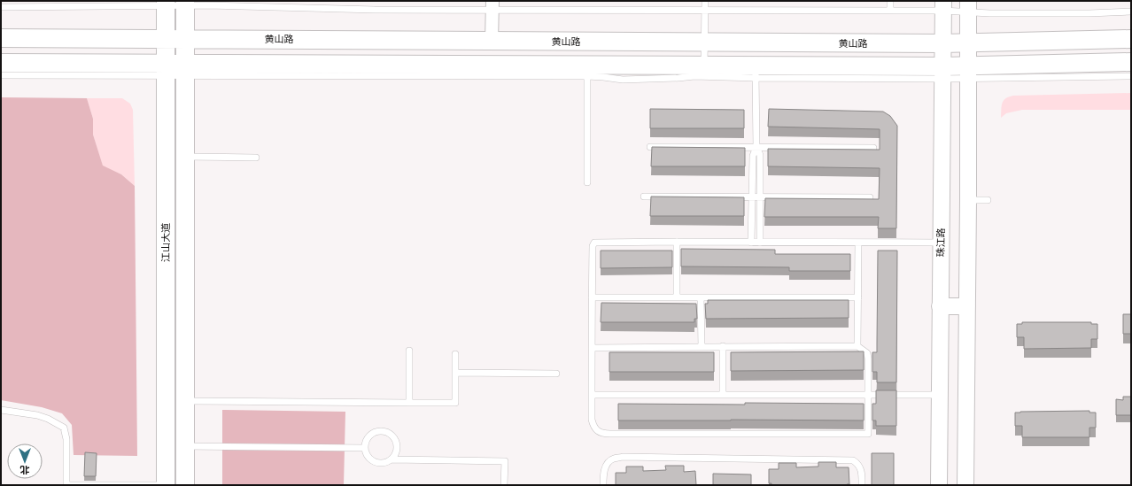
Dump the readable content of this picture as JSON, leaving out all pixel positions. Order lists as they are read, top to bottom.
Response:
{
  "streets": {
    "main road": ["黄山路", "江山大道"],
    "street": ["珠江路"]
  },
  "crossings": [
    ["黄山路", "江山大道"],
    ["黄山路", "珠江路"]
  ],
  "north": "bottom"
}
